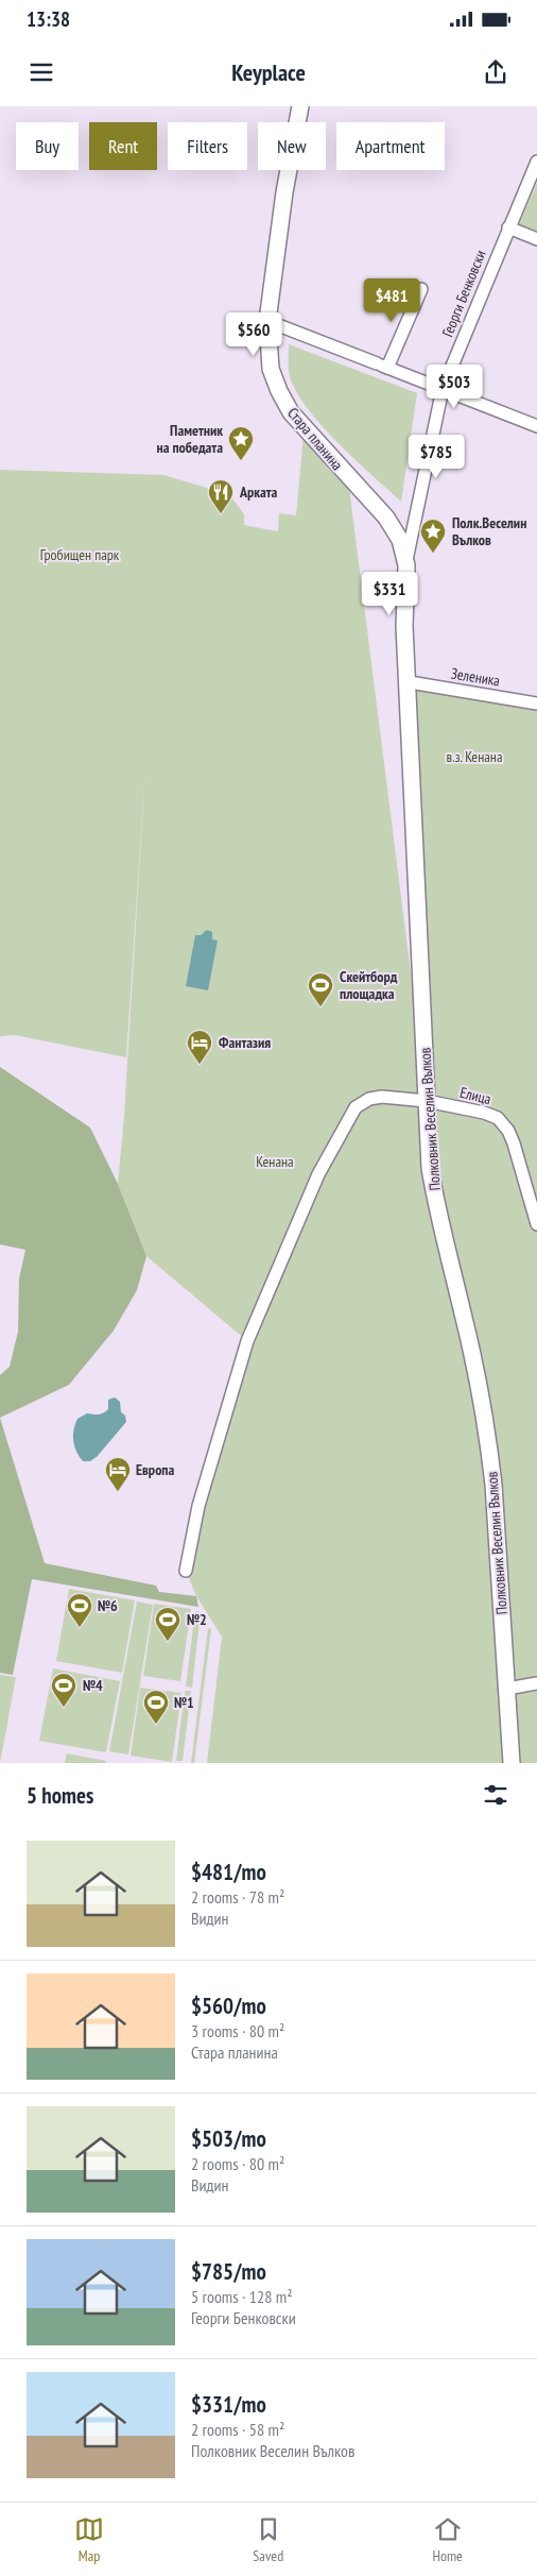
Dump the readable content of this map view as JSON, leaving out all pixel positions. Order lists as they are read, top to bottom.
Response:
{
  "streets": {
    "main road": ["Стара планина", "Полковник Веселин Вълков"],
    "street": ["Георги Бенковски", "Зеленика", "Елица"]
  },
  "crossings": [
    ["Георги Бенковски", "Стара планина"],
    ["Георги Бенковски", "Полковник Веселин Вълков"],
    ["Стара планина", "Полковник Веселин Вълков"],
    ["Зеленика", "Полковник Веселин Вълков"],
    ["Елица", "Полковник Веселин Вълков"]
  ],
  "parks": ["Гробищен парк", "в.з. Кенана", "Кенана"],
  "places": {
    "place": ["Паметник на победата", "Полк.Веселин Вълков"],
    "restaurant": ["Арката"],
    "sports": [
      "Скейтборд площадка",
      "№6",
      "№2",
      "№4",
      "№1"
    ],
    "hotel": ["Фантазия", "Европа"]
  },
  "page": {
    "status": "13:38",
    "header": "Keyplace",
    "chip": [
      "Buy",
      "Rent",
      "Filters",
      "New",
      "Apartment"
    ],
    "price": [
      "$481",
      "$560",
      "$503",
      "$785",
      "$331"
    ],
    "heading": "5 homes",
    "list": [
      {
        "name": "$481/mo",
        "note": "2 rooms · 78 m² · Видин"
      },
      {
        "name": "$560/mo",
        "note": "3 rooms · 80 m² · Стара планина"
      },
      {
        "name": "$503/mo",
        "note": "2 rooms · 80 m² · Видин"
      },
      {
        "name": "$785/mo",
        "note": "5 rooms · 128 m² · Георги Бенковски"
      },
      {
        "name": "$331/mo",
        "note": "2 rooms · 58 m² · Полковник Веселин Вълков"
      }
    ],
    "tabs": ["Map", "Saved", "Home"]
  }
}
